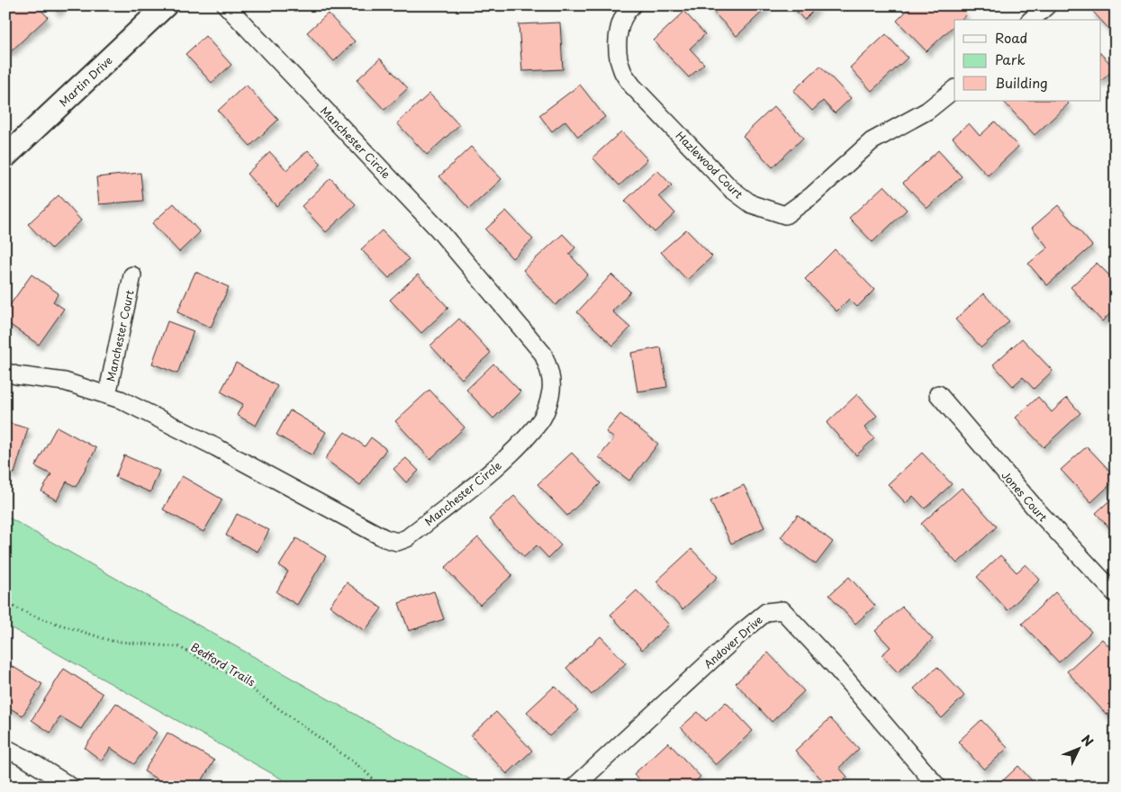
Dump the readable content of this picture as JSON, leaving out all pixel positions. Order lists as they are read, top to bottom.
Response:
{
  "streets": {
    "street": [
      "Martin Drive",
      "Manchester Circle",
      "Hazlewood Court",
      "Manchester Court",
      "Jones Court",
      "Andover Drive"
    ],
    "path": ["Bedford Trails"]
  },
  "crossings": [
    ["Manchester Circle", "Manchester Court"]
  ],
  "legend": ["Road", "Park", "Building"],
  "north": "top right"
}
